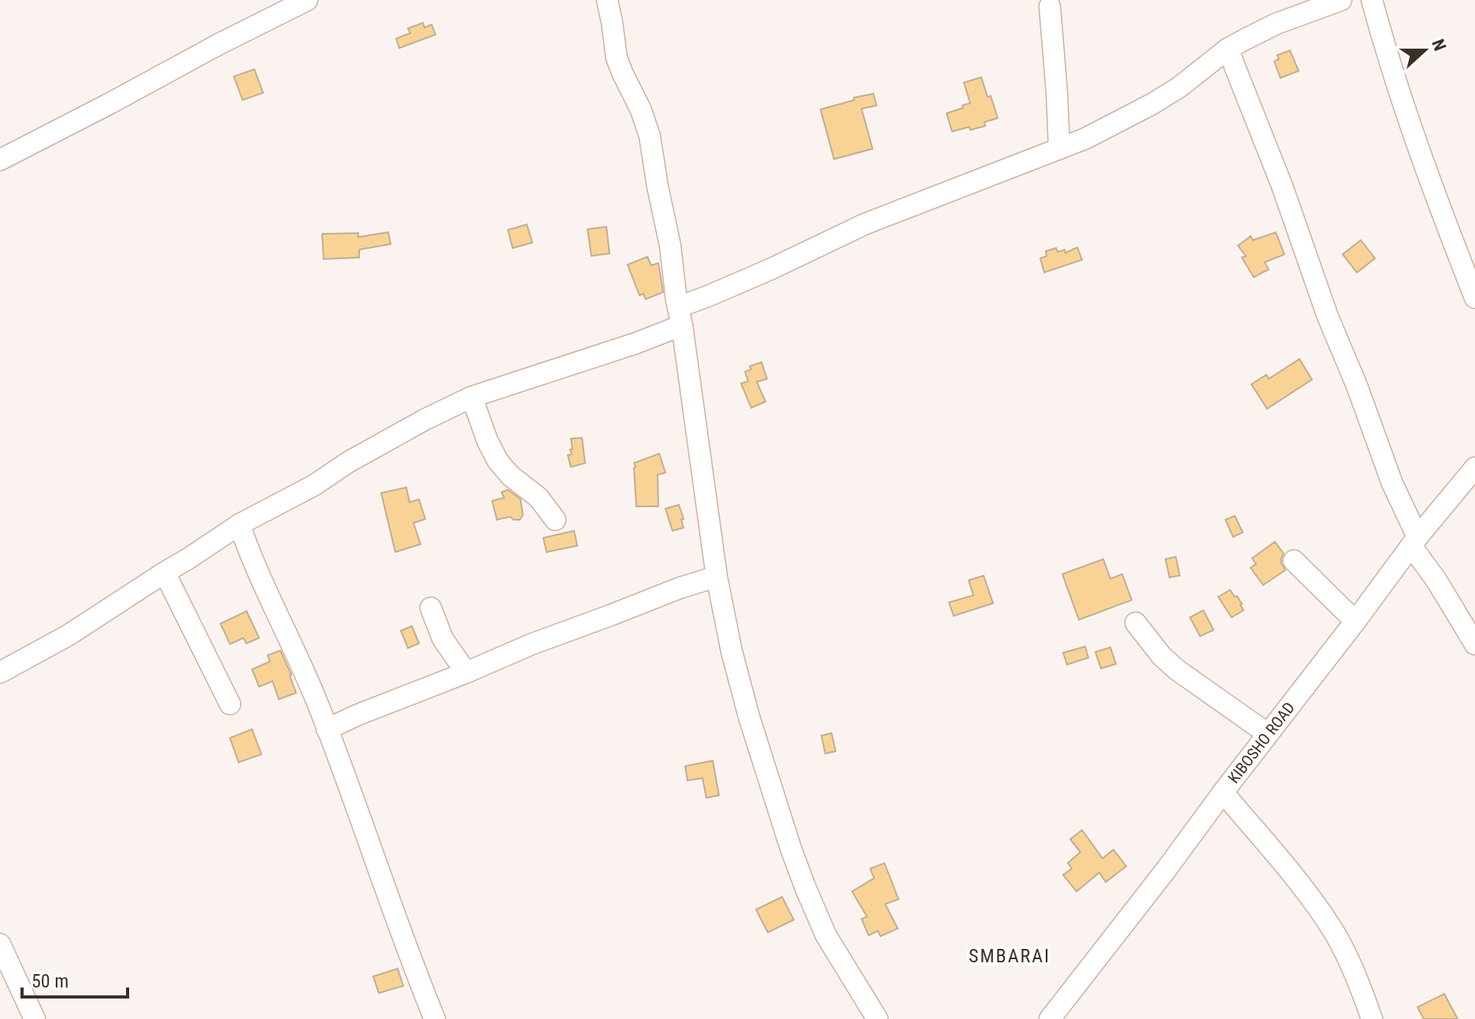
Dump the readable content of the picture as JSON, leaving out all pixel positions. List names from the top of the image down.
{
  "streets": {
    "street": ["KIBOSHO ROAD"]
  },
  "districts": ["SMBARAI"],
  "scale_bar": "50 m",
  "north": "right"
}
